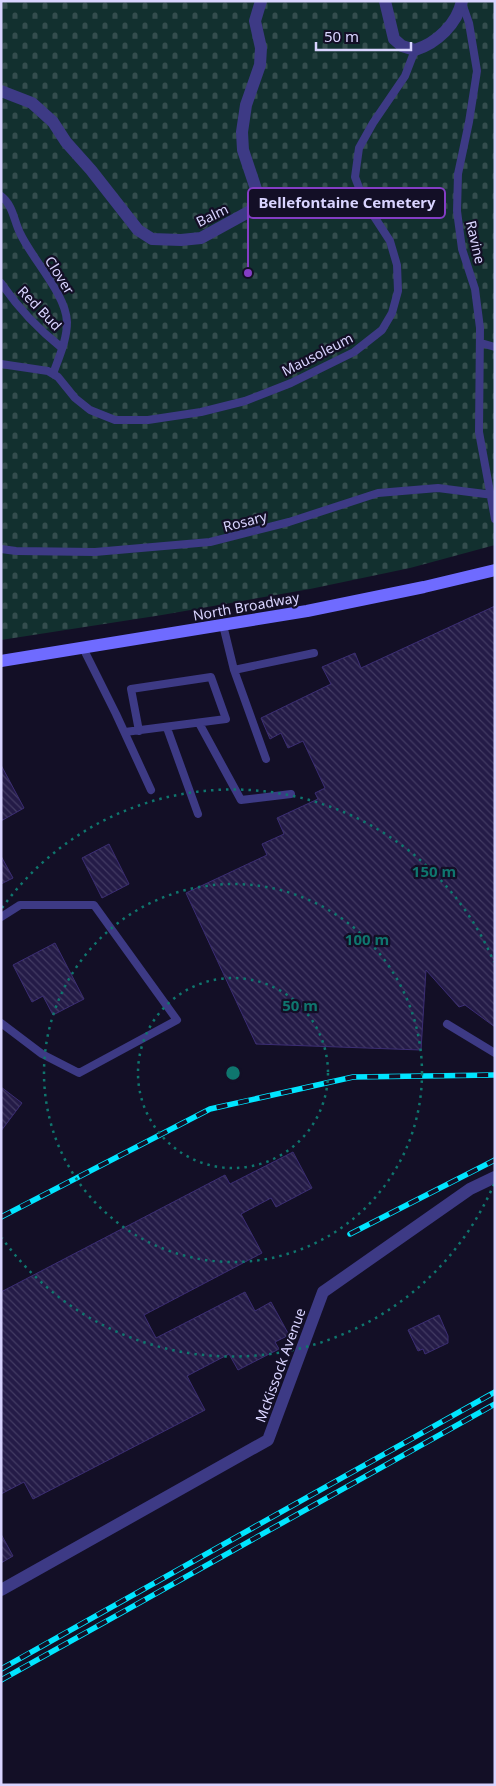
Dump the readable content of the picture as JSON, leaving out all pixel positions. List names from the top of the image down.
{
  "streets": {
    "main road": ["North Broadway"],
    "street": ["Balm", "McKissock Avenue"],
    "lane": [
      "Ravine",
      "Clover",
      "Red Bud",
      "Mausoleum",
      "Rosary"
    ]
  },
  "crossings": [
    ["Ravine", "Rosary"],
    ["Clover", "Red Bud"],
    ["Clover", "Mausoleum"]
  ],
  "places": ["Bellefontaine Cemetery"],
  "scale_bar": "50 m",
  "rings": ["150 m", "100 m", "50 m"]
}
